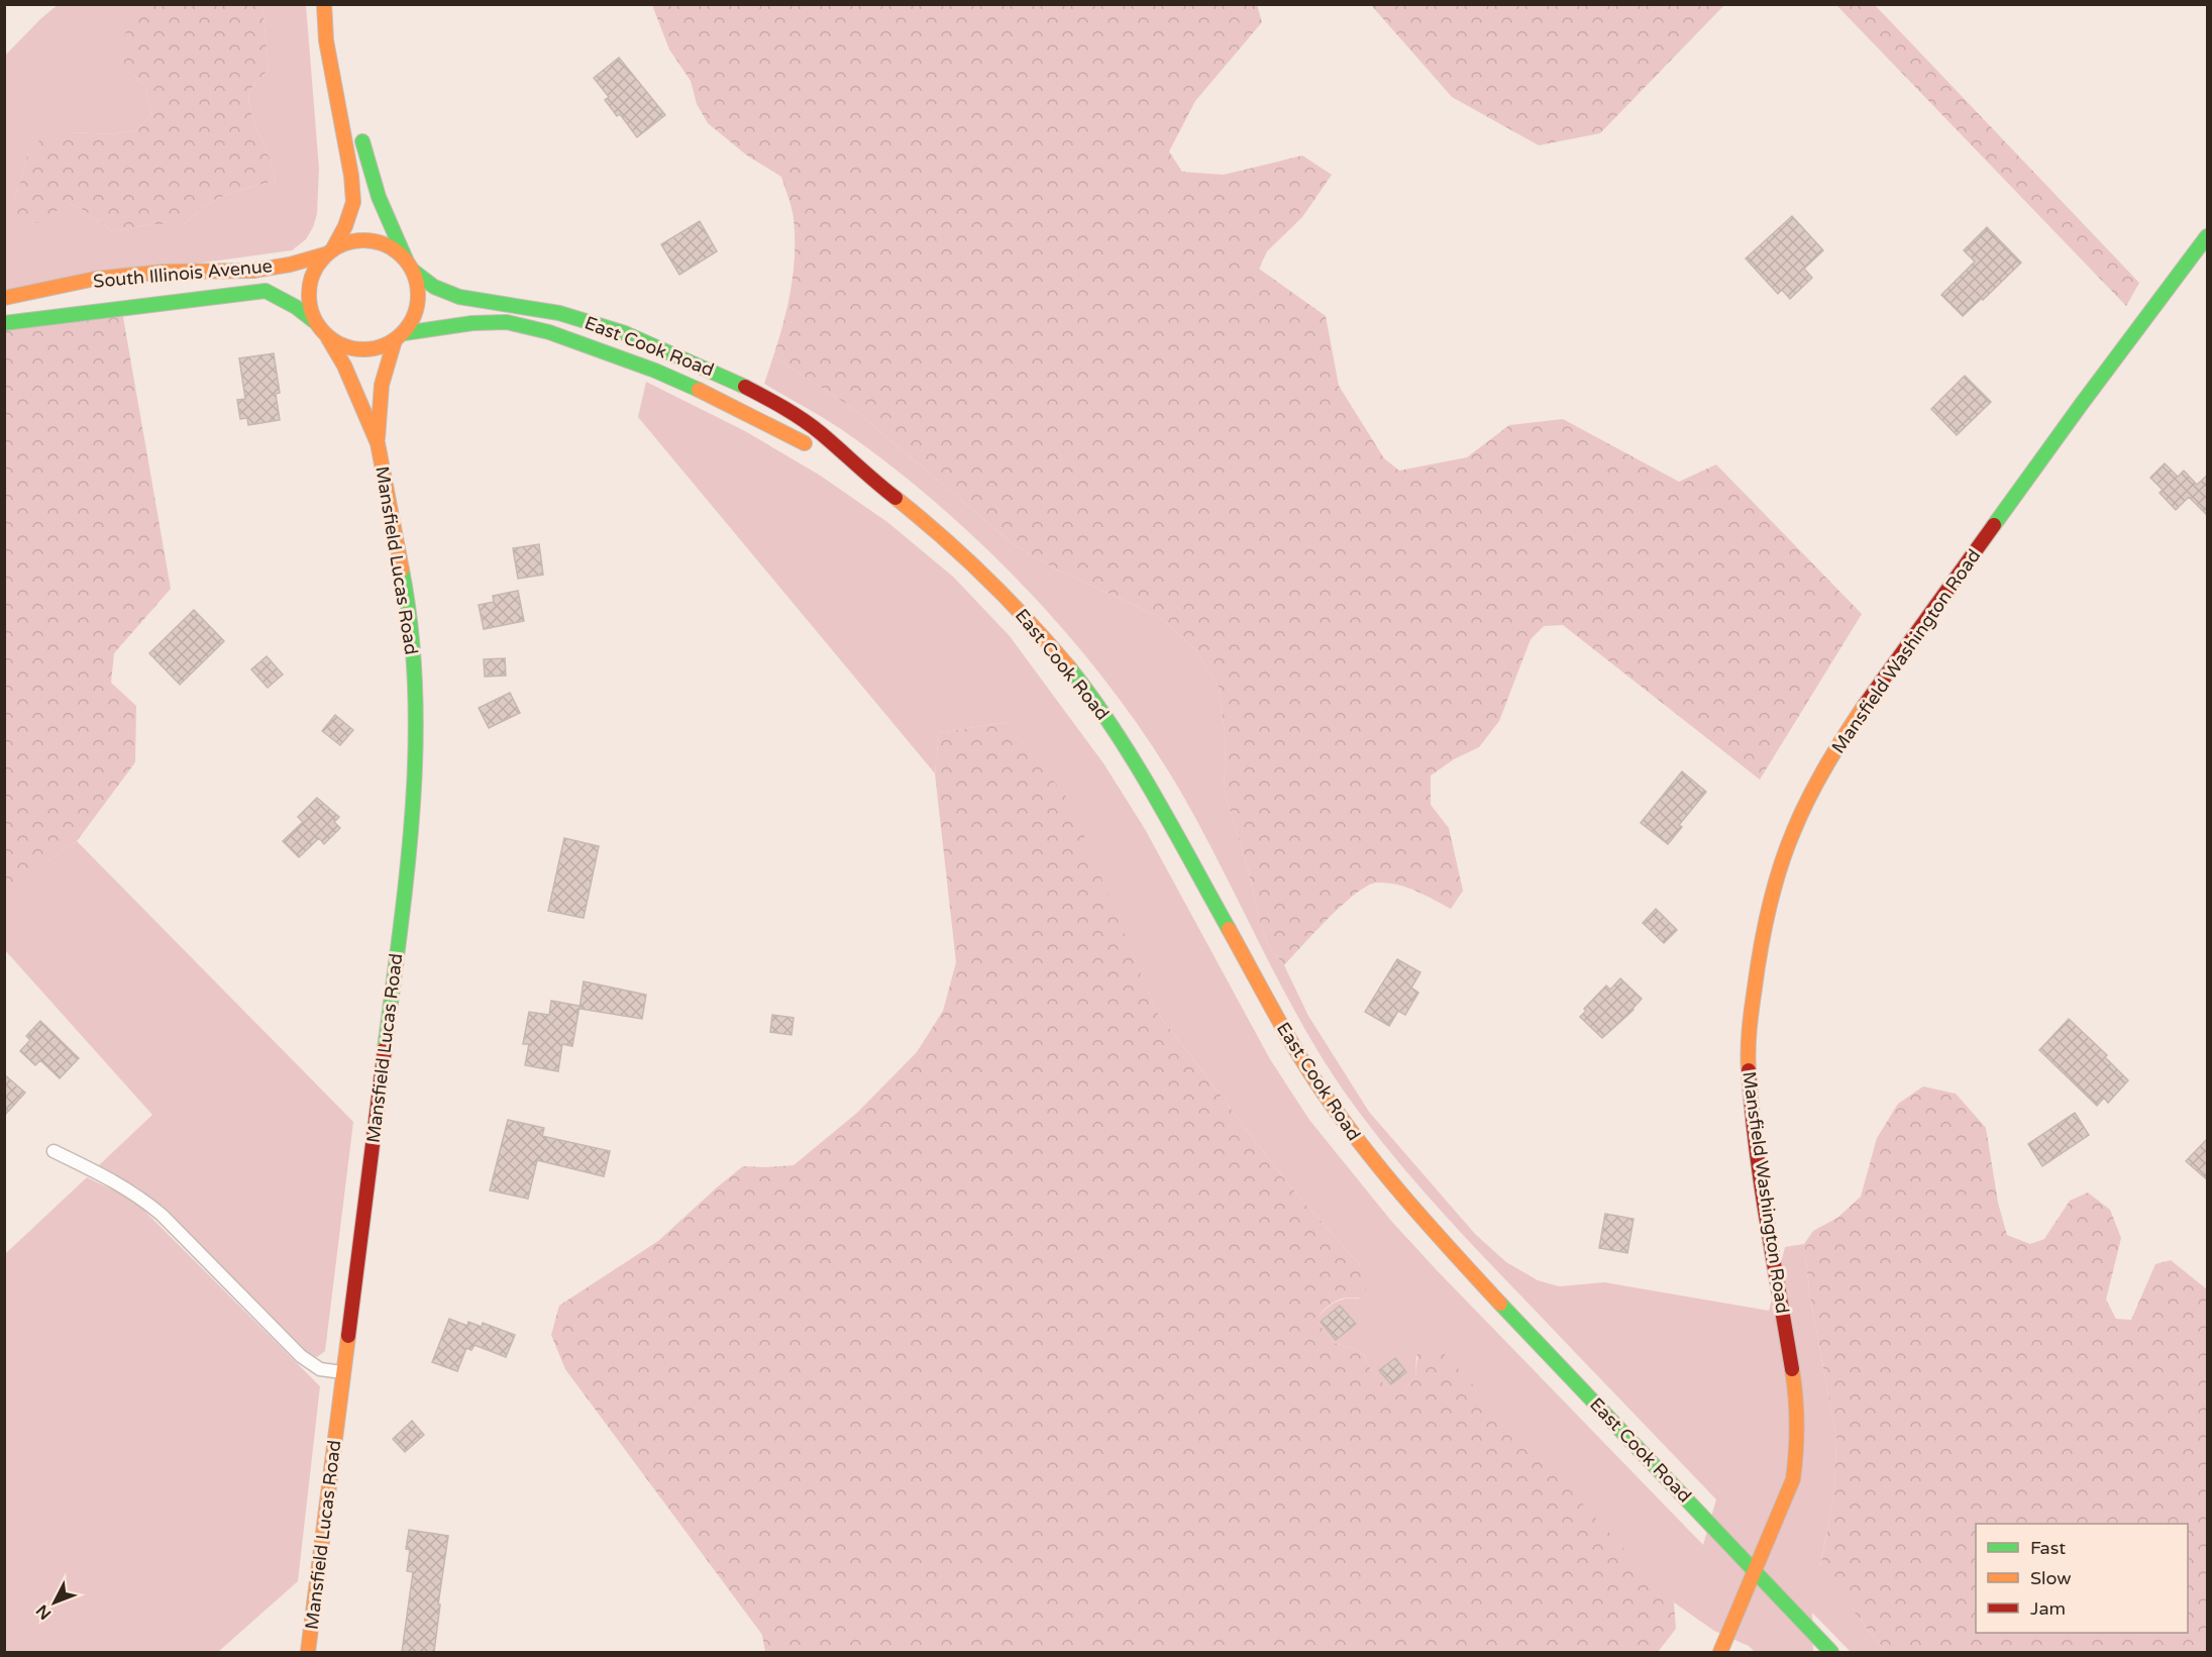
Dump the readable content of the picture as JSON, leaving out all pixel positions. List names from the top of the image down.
{
  "streets": {
    "main road": [
      "South Illinois Avenue",
      "East Cook Road",
      "Mansfield Lucas Road",
      "Mansfield Washington Road"
    ]
  },
  "crossings": [
    ["South Illinois Avenue", "East Cook Road"],
    ["South Illinois Avenue", "Mansfield Lucas Road"],
    ["East Cook Road", "Mansfield Lucas Road"],
    ["East Cook Road", "Mansfield Washington Road"]
  ],
  "legend": ["Fast", "Slow", "Jam"],
  "north": "bottom left"
}
